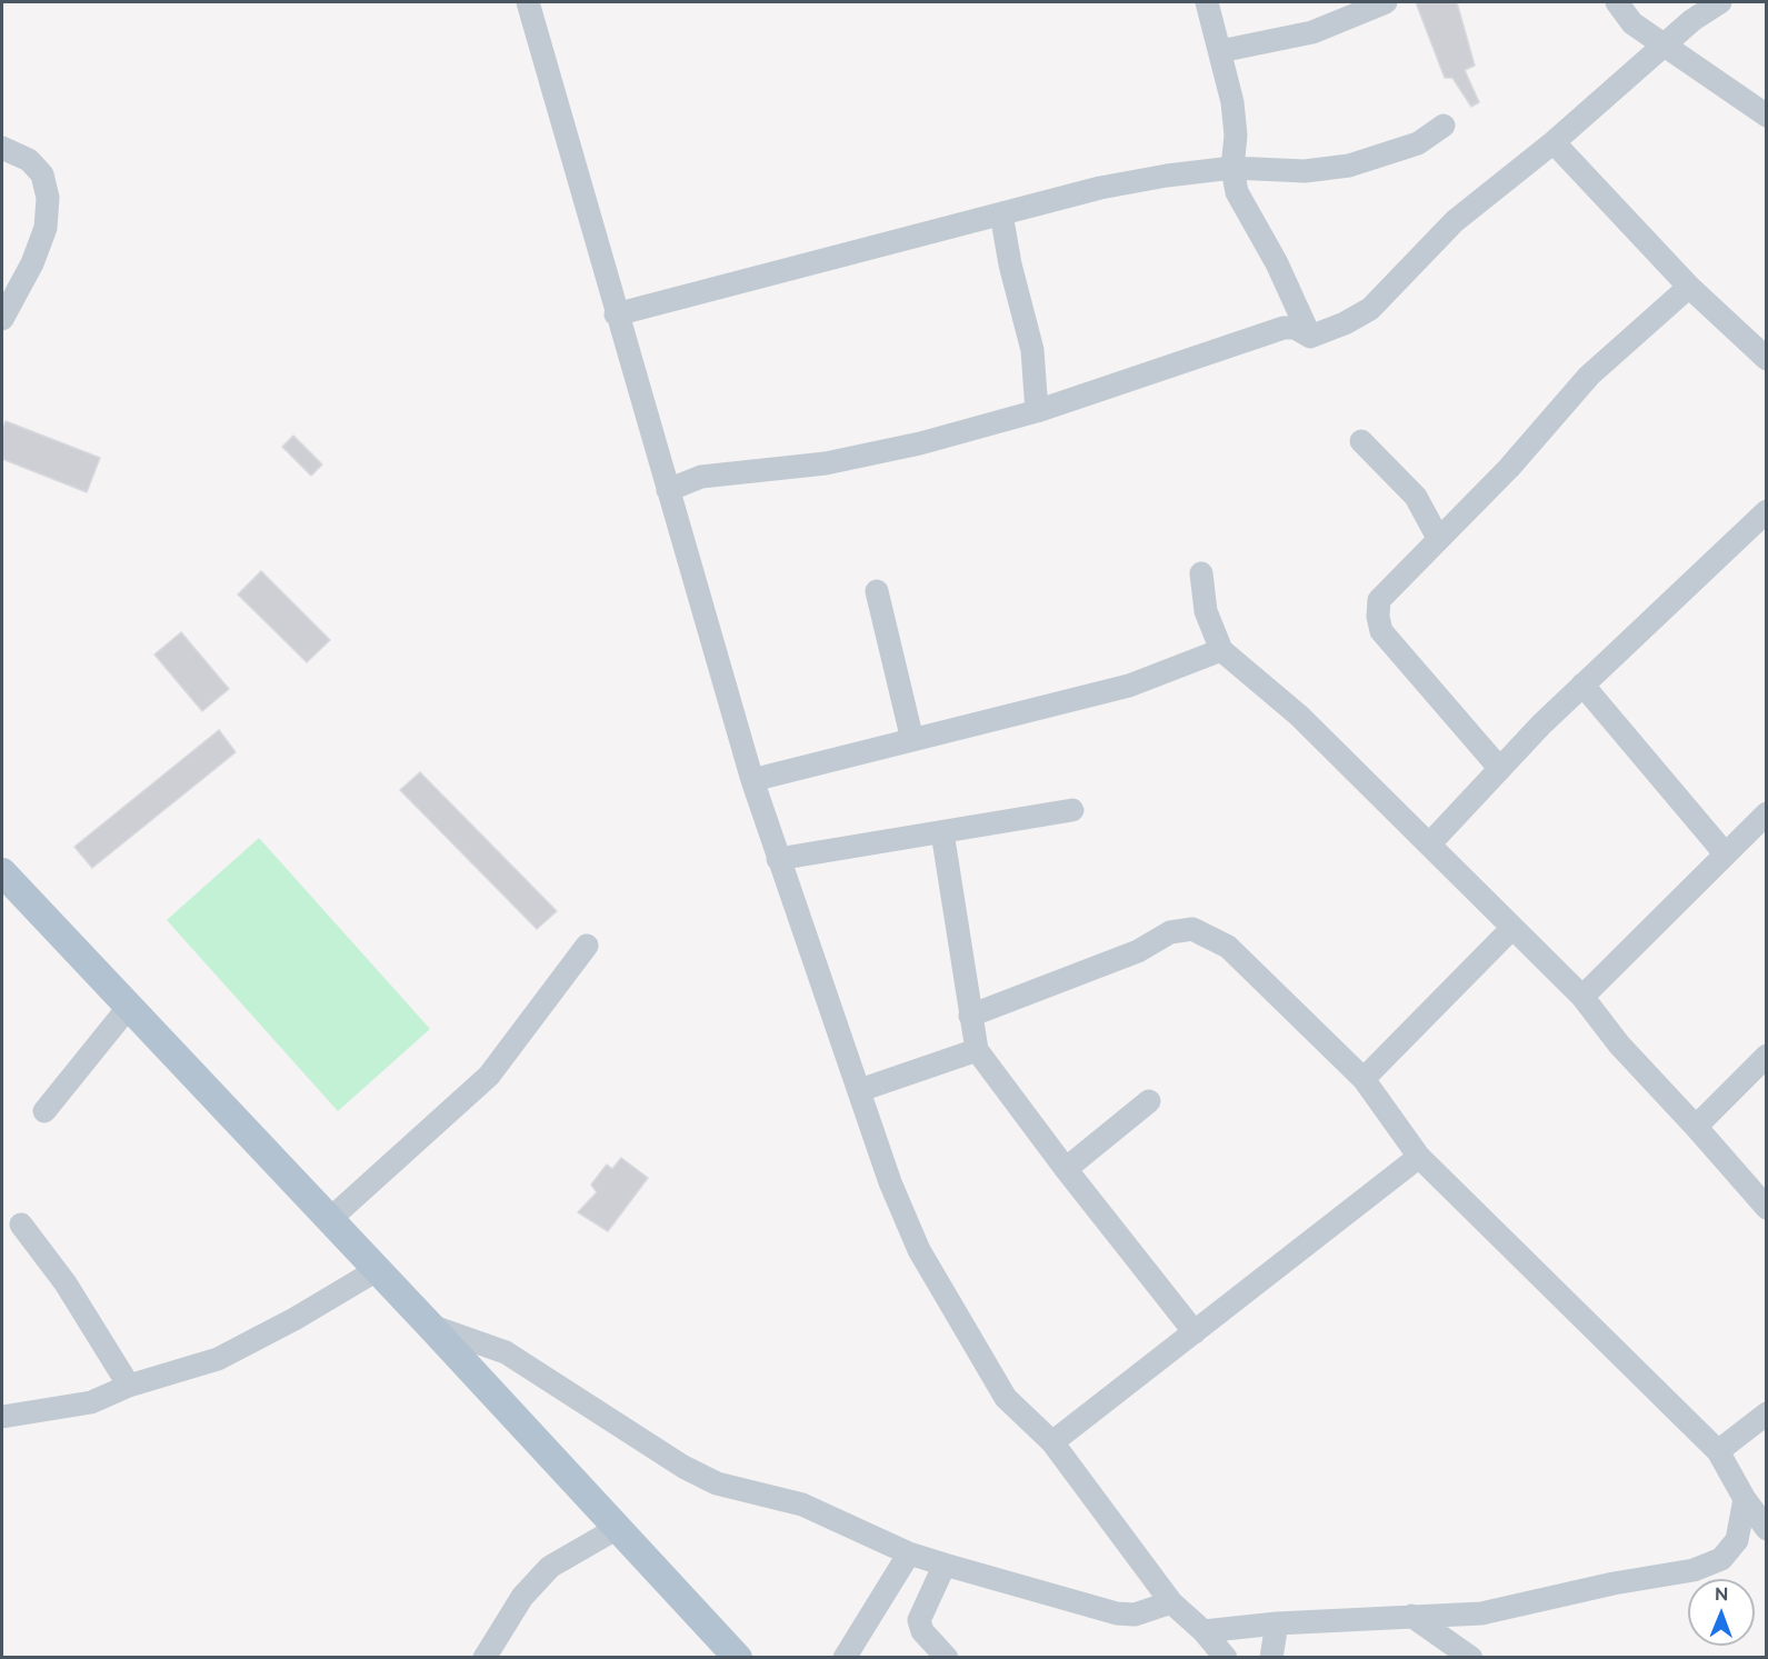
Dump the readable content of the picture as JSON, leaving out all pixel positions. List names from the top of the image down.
{
  "north": "top"
}
